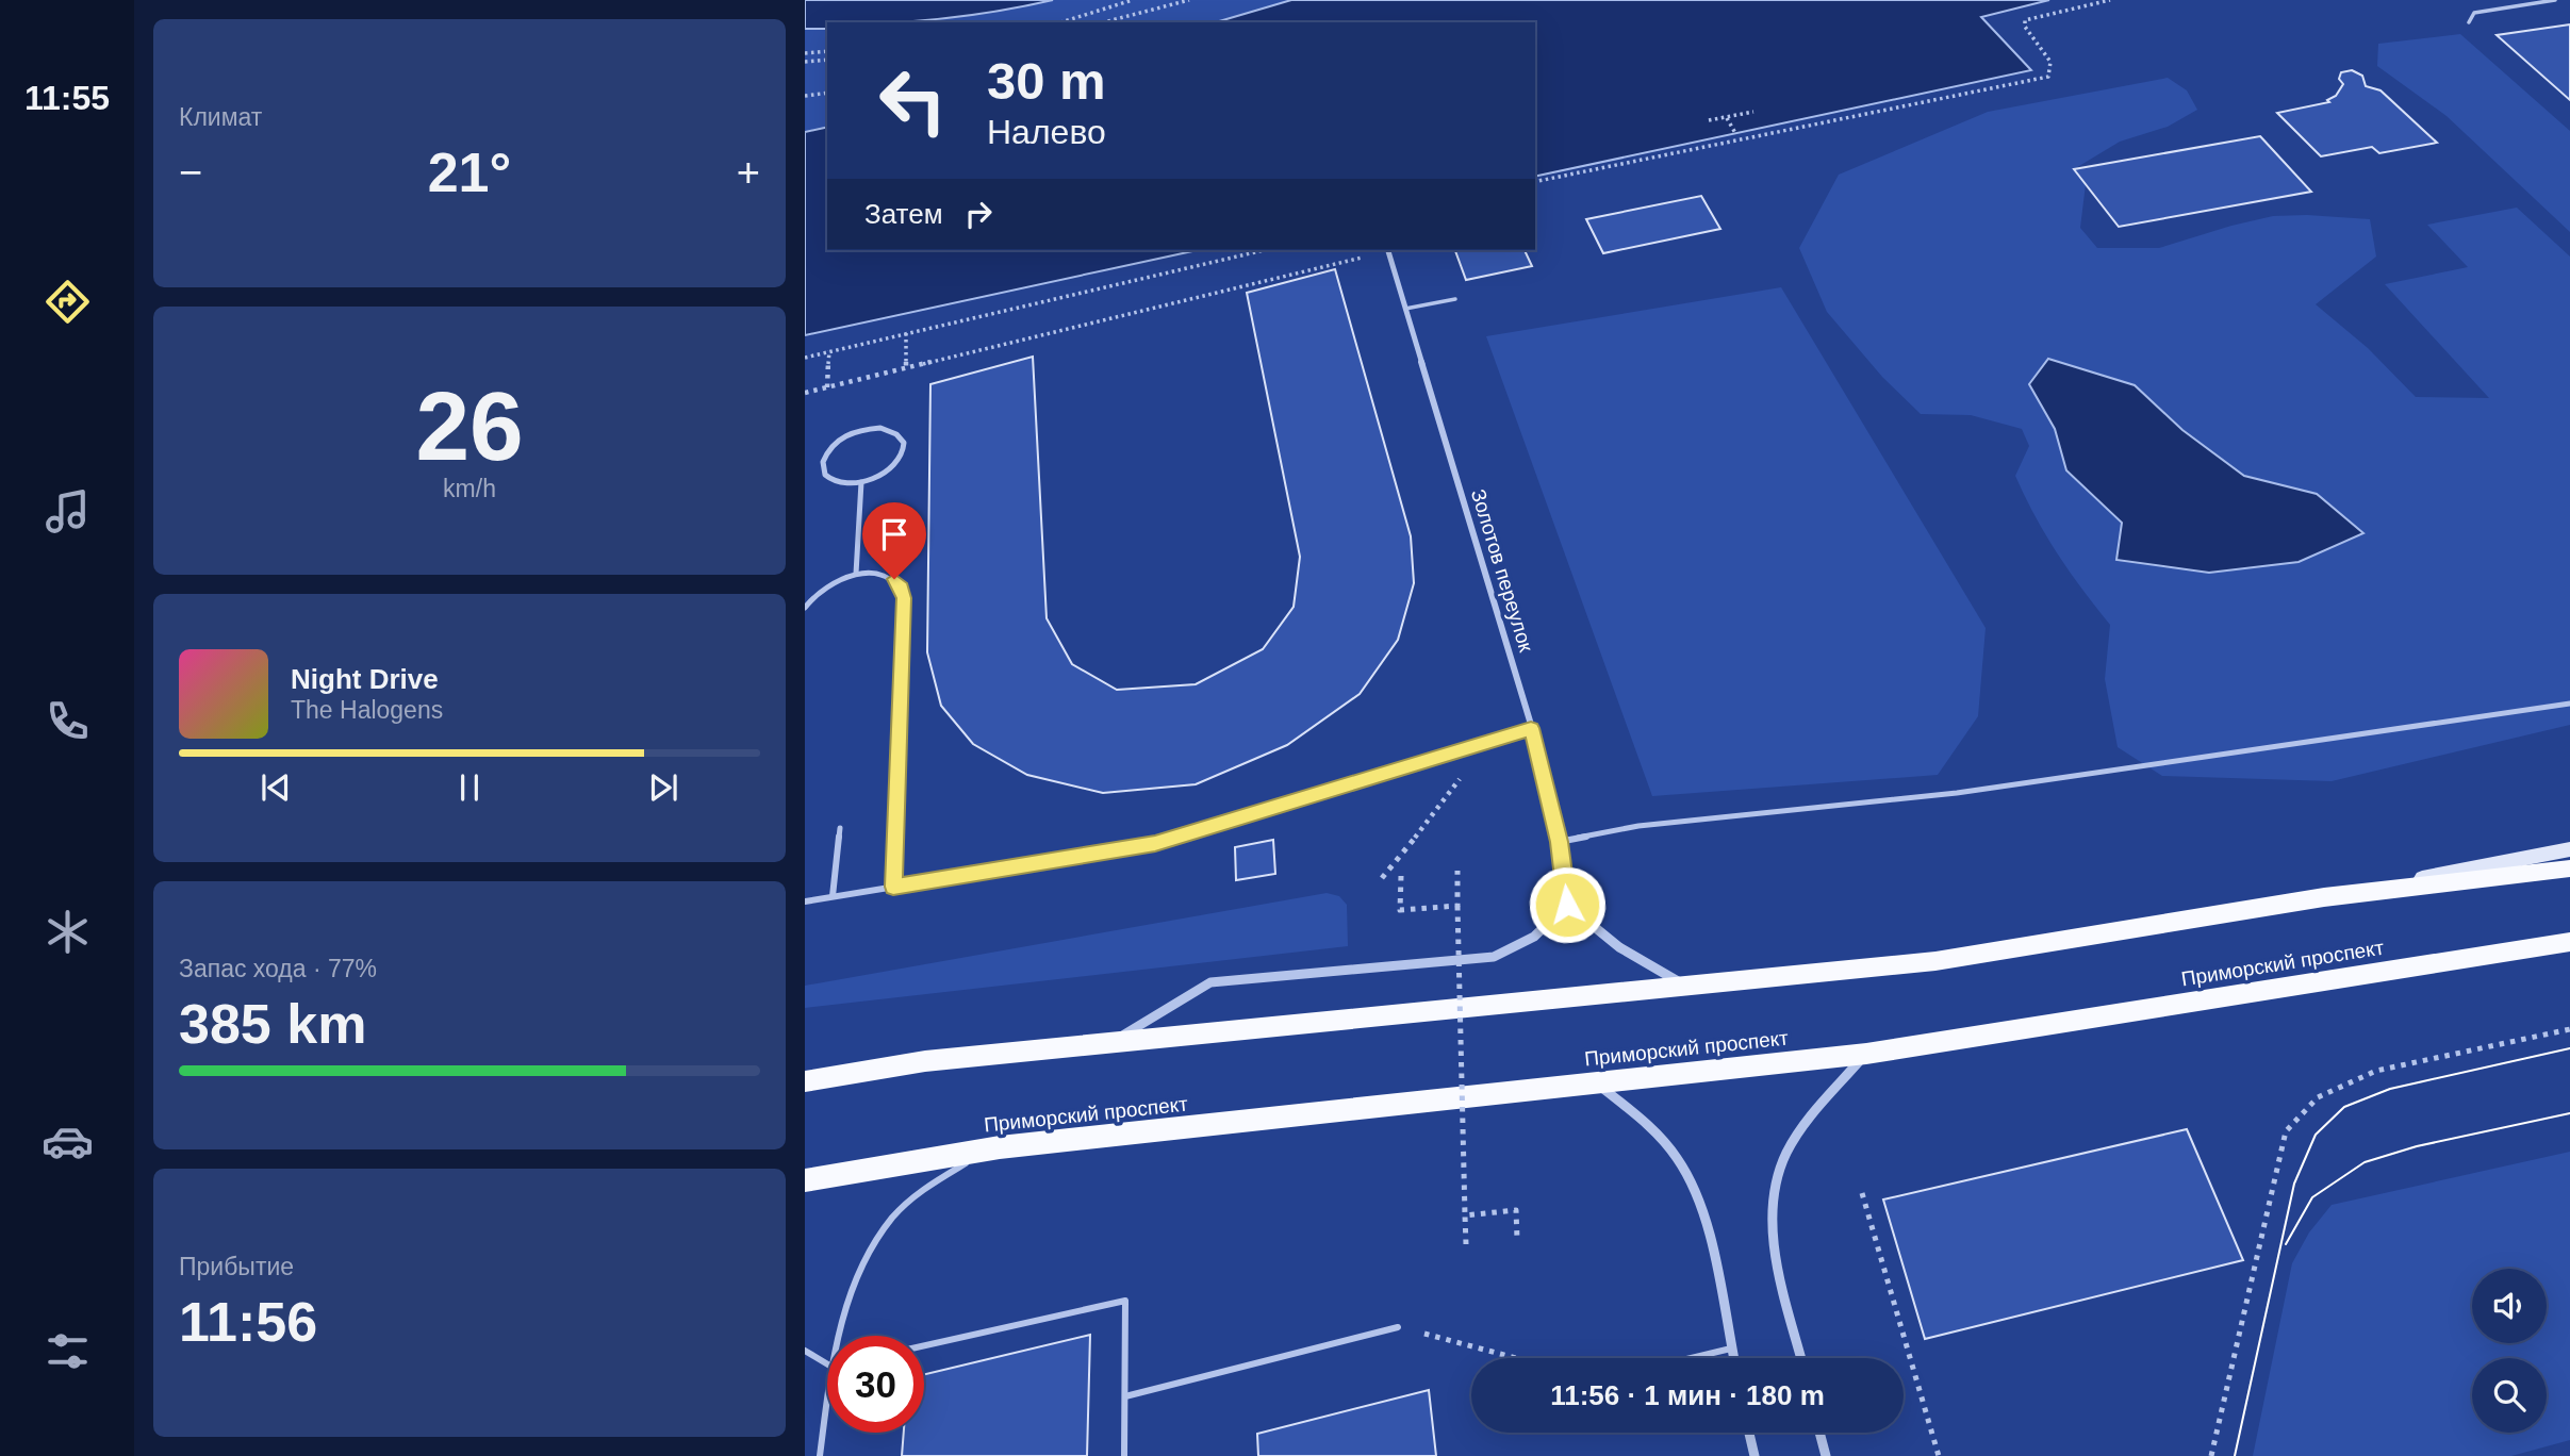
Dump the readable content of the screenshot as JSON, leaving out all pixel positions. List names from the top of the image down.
{
  "streets": {
    "main road": ["Приморский проспект"],
    "street": ["Золотов переулок"]
  },
  "page": {
    "tabs": "11:55",
    "tile": [
      "Климат",
      ["26", "km/h"],
      ["Запас хода · 77%", "385 km"],
      ["Прибытие", "11:56"]
    ],
    "turn": ["30 m", "Налево"],
    "heat": ["−", "21°", "+"],
    "then": "Затем",
    "song": ["Night Drive", "The Halogens"],
    "limit": "30",
    "trip": "11:56 · 1 мин · 180 m"
  }
}
